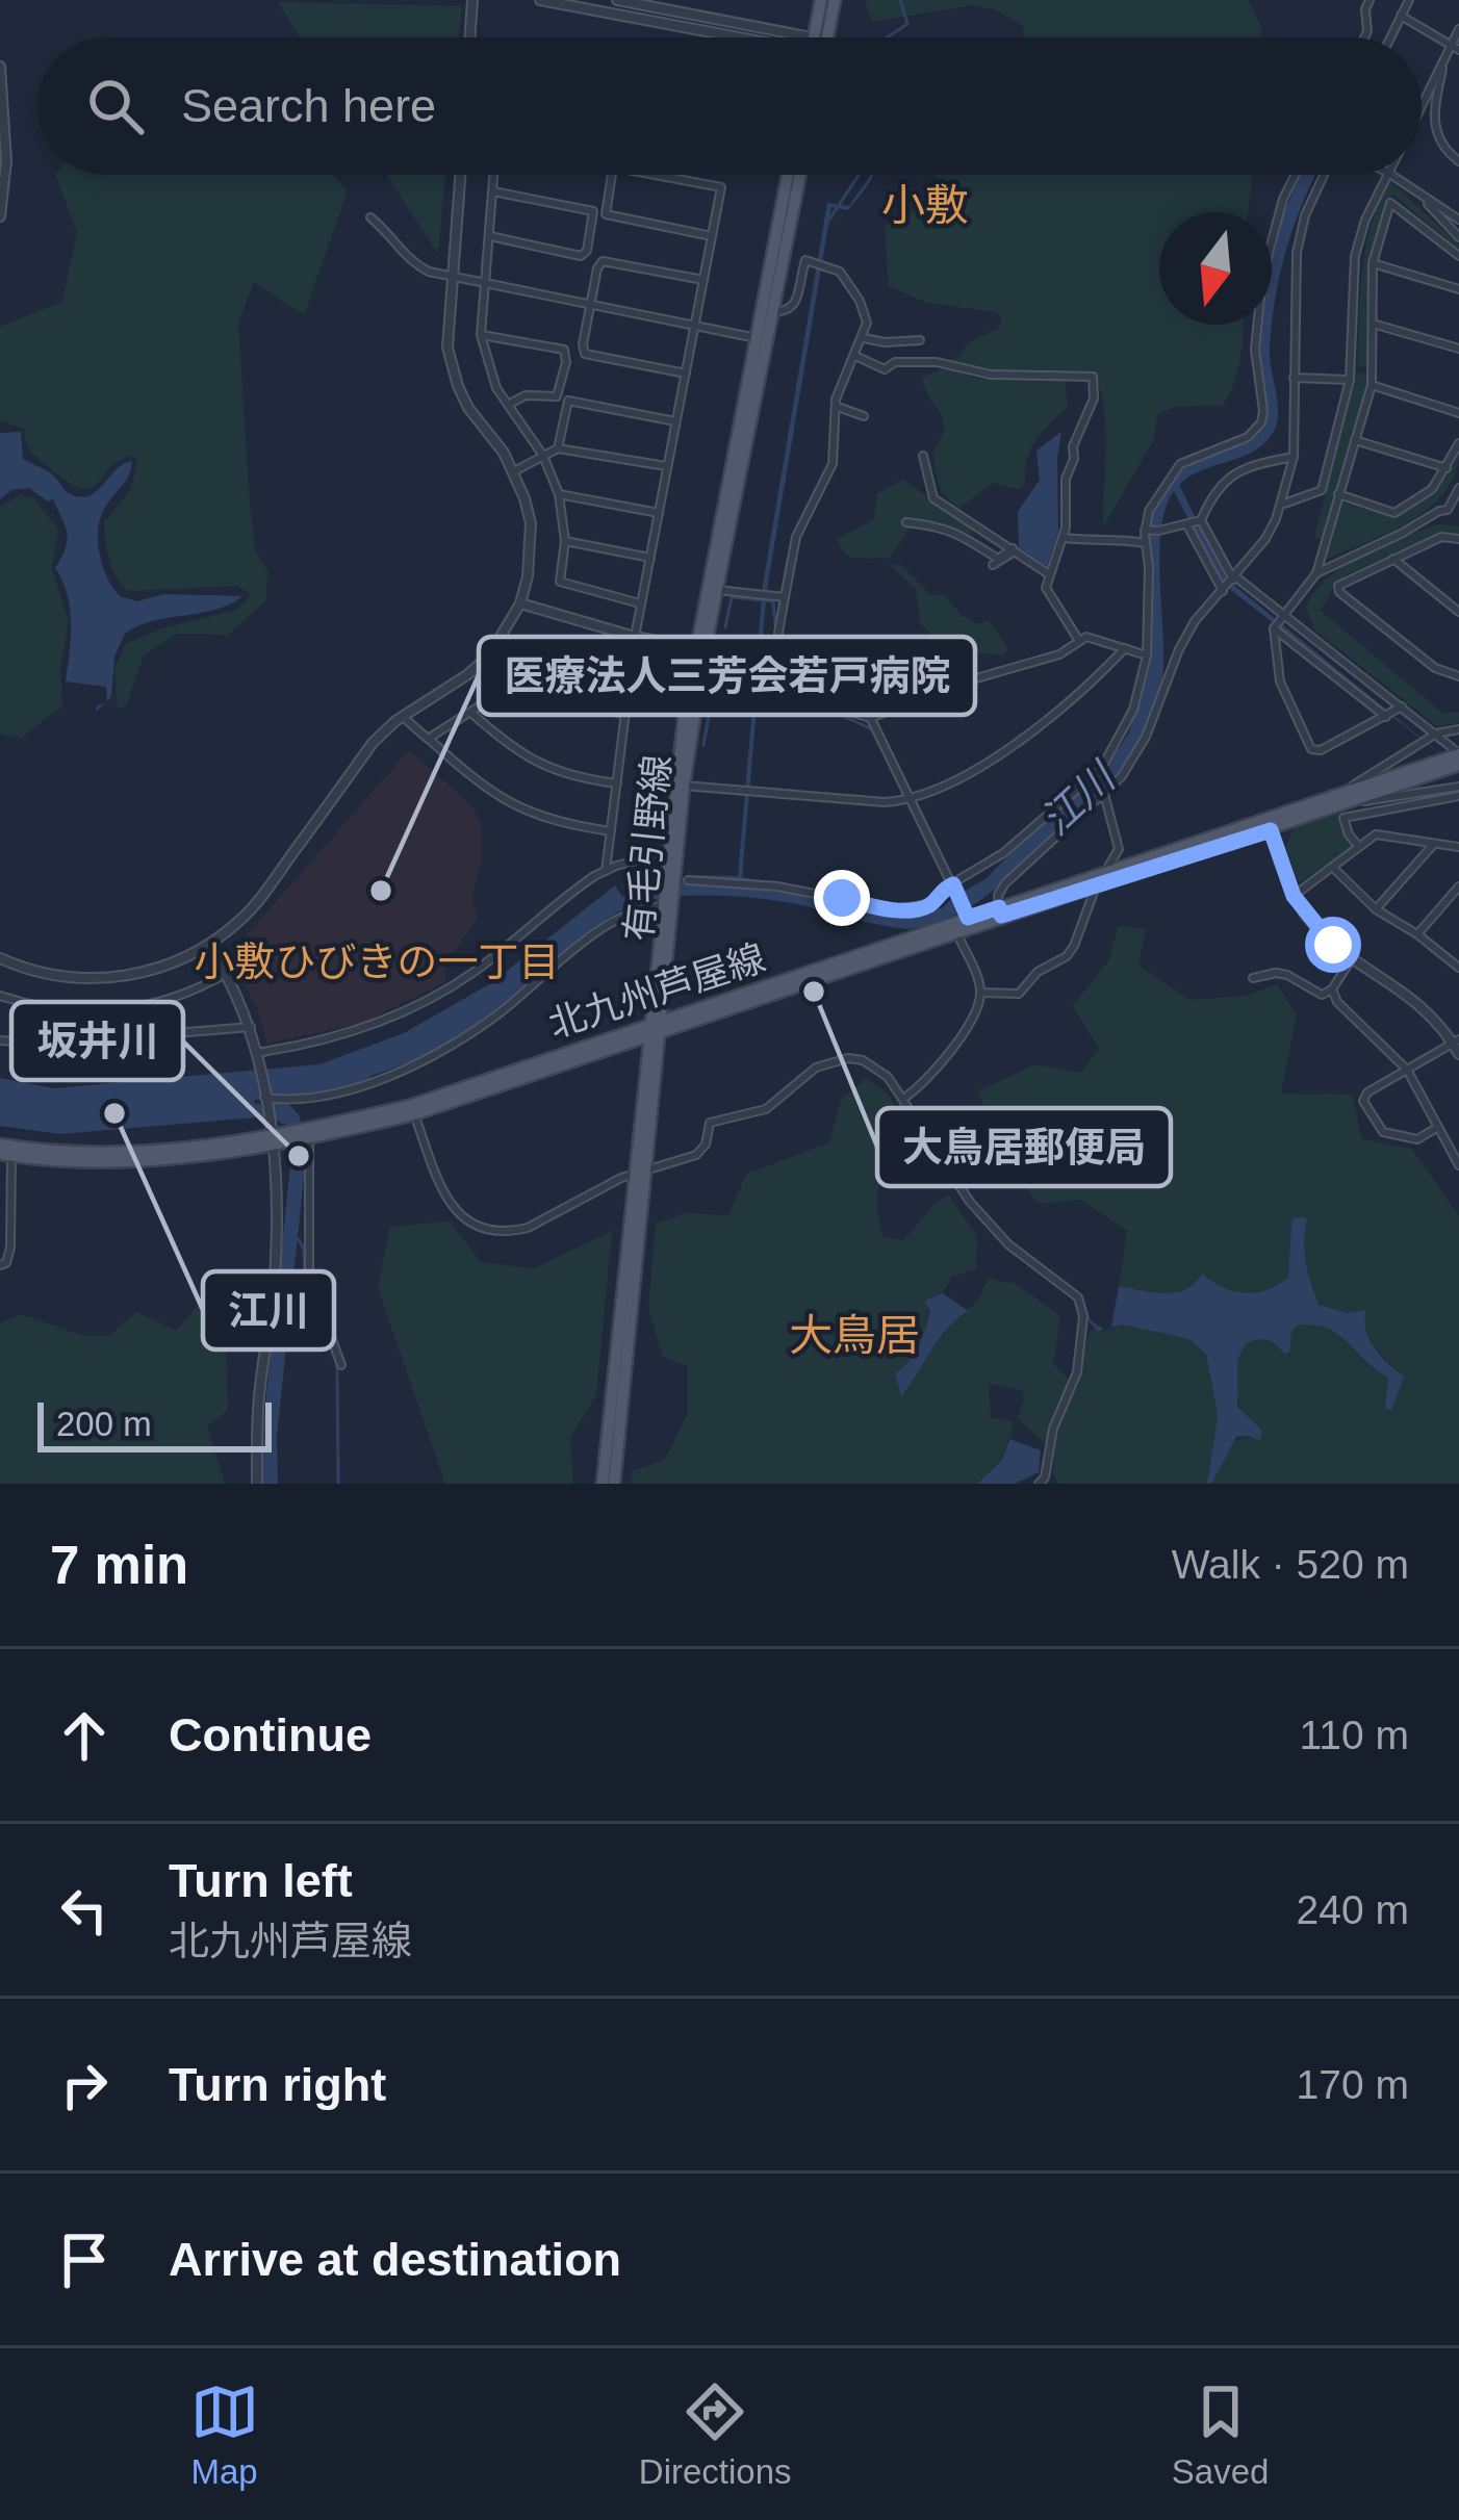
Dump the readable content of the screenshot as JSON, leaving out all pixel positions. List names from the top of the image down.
{
  "streets": {
    "main road": ["有毛引野線", "北九州芦屋線"]
  },
  "crossings": [
    ["有毛引野線", "北九州芦屋線"]
  ],
  "districts": ["小敷", "小敷ひびきの一丁目", "大鳥居"],
  "water": ["江川"],
  "places": [
    "医療法人三芳会若戸病院",
    "大鳥居郵便局",
    "江川",
    "坂井川"
  ],
  "scale_bar": "200 m",
  "north": "bottom",
  "page": {
    "search": "Search here",
    "scale": "200 m",
    "heading": ["7 min", "Walk · 520 m"],
    "list": [
      ["Continue", "110 m"],
      ["Turn left", "北九州芦屋線", "240 m"],
      ["Turn right", "170 m"],
      "Arrive at destination"
    ],
    "nav": ["Map", "Directions", "Saved"]
  }
}
